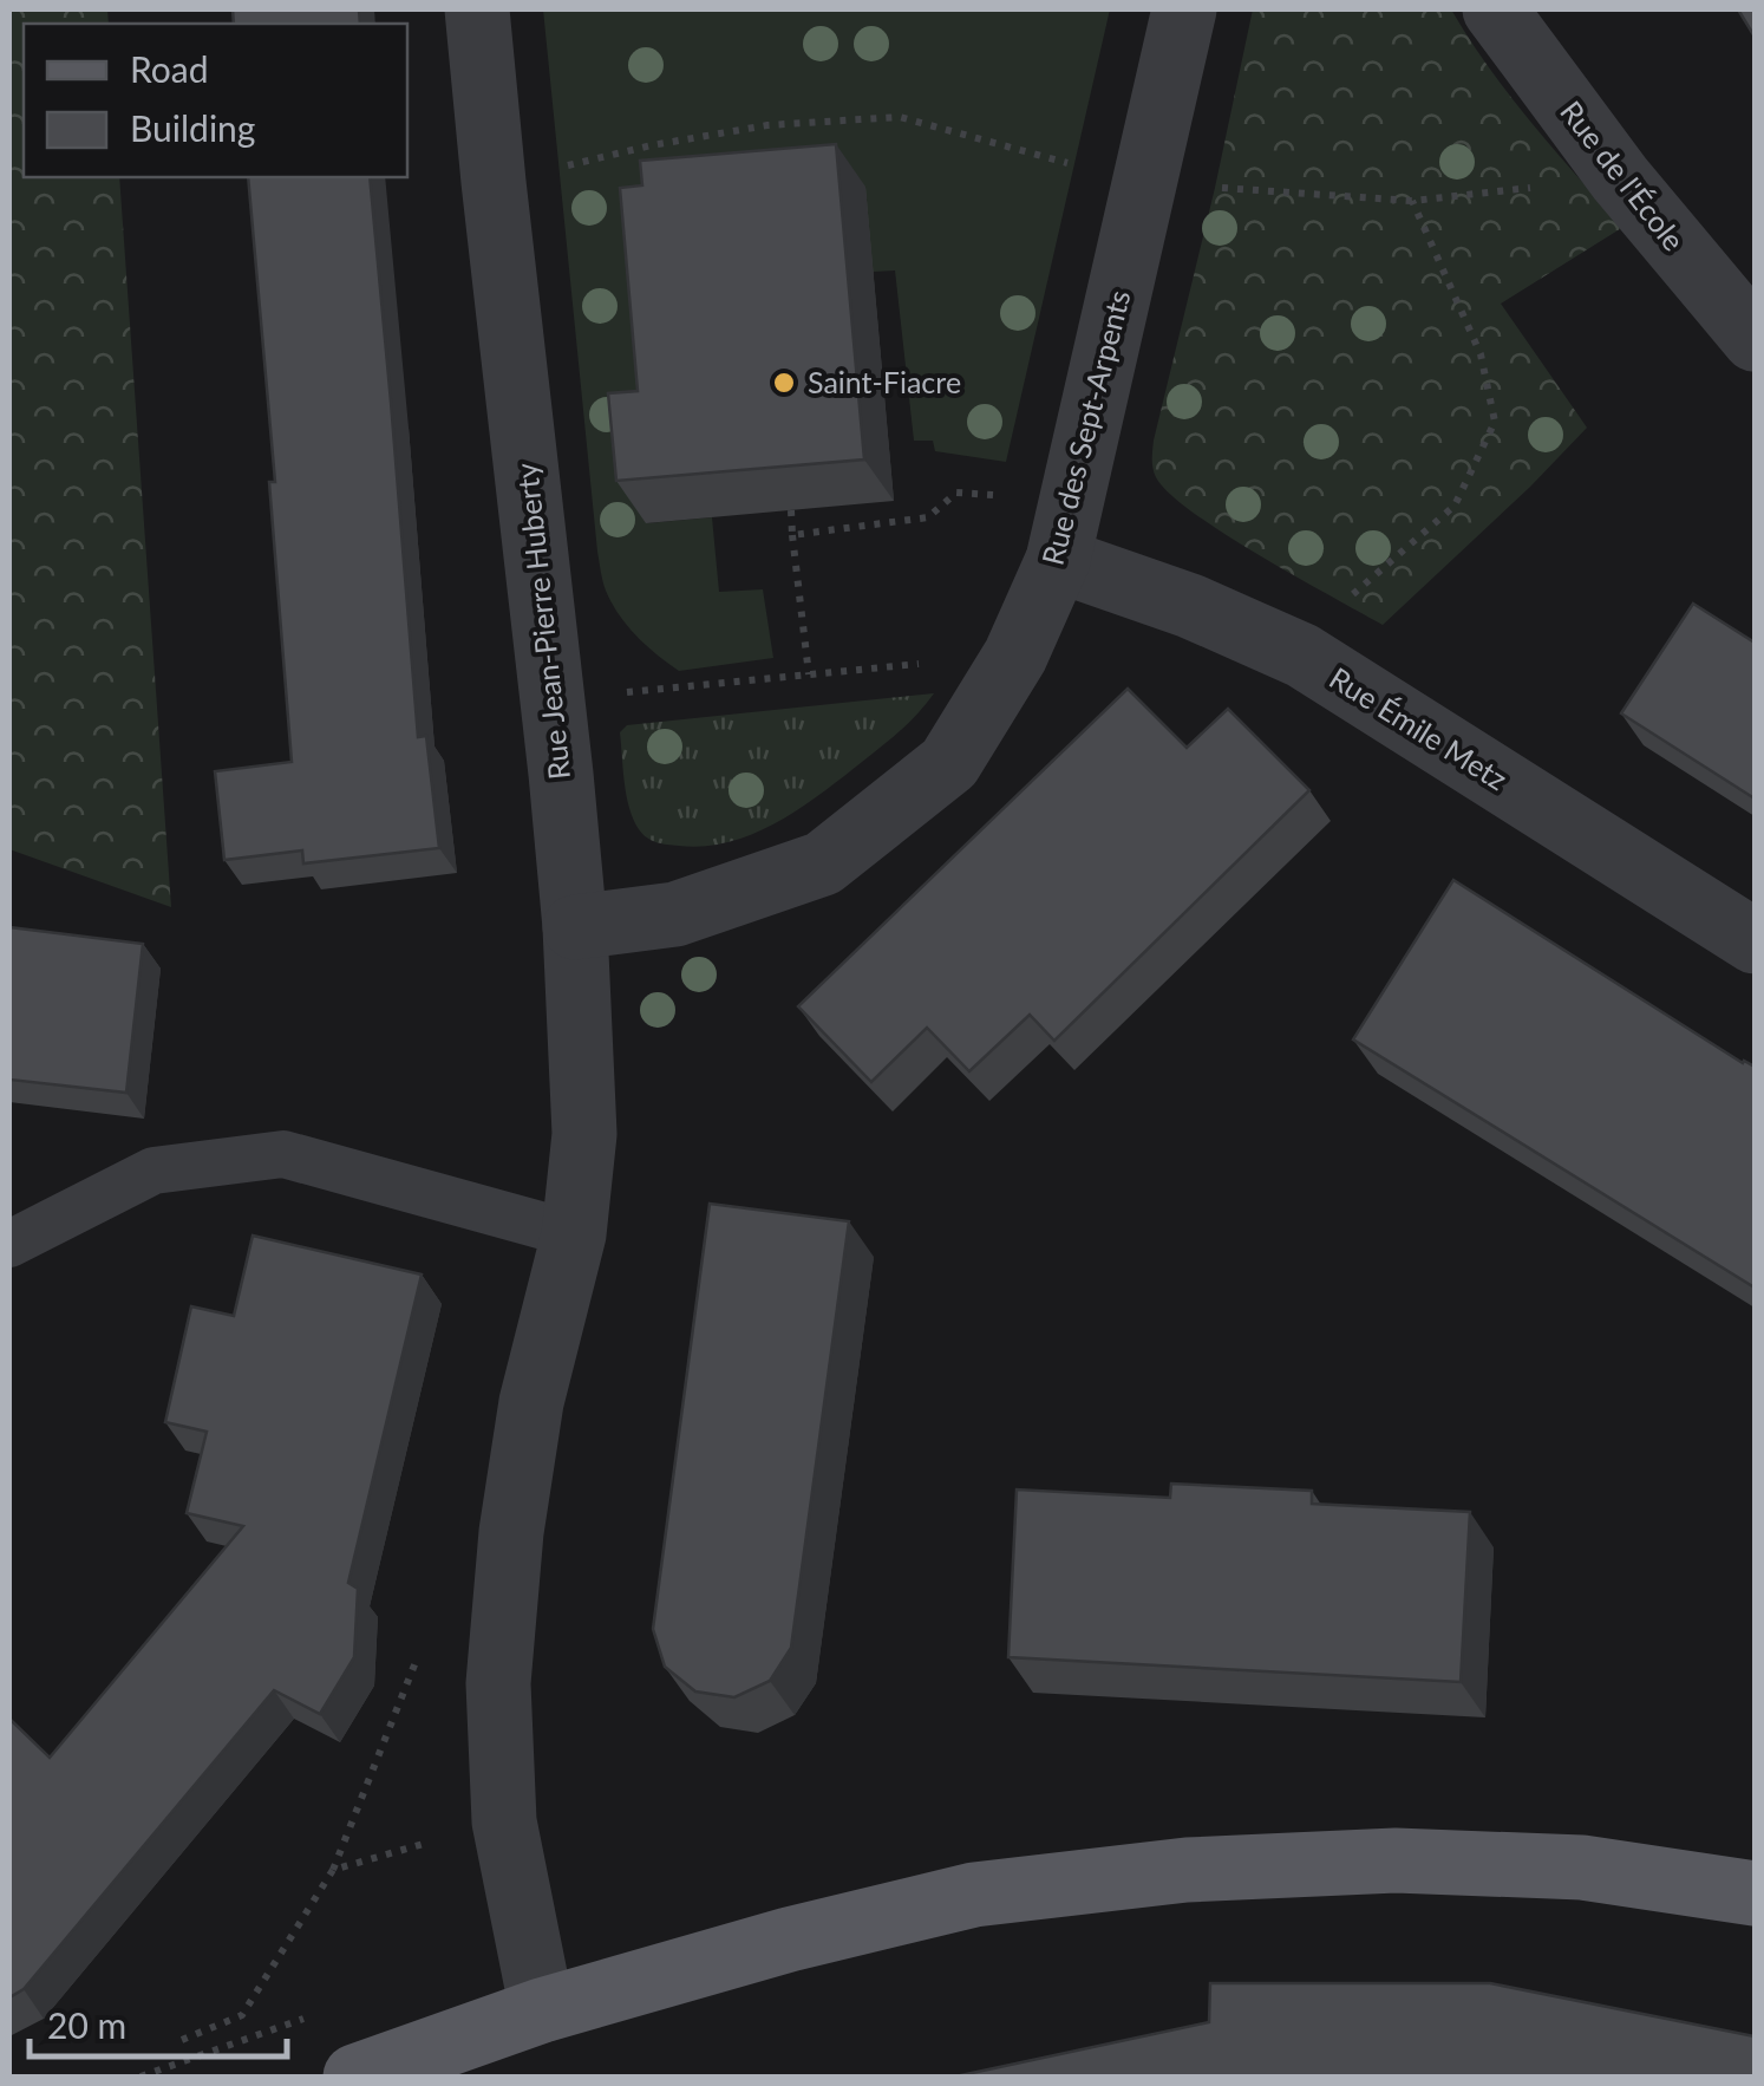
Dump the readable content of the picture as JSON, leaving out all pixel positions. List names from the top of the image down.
{
  "streets": {
    "street": [
      "Rue de l'École",
      "Rue des Sept-Arpents",
      "Rue Jean-Pierre Huberty",
      "Rue Émile Metz"
    ]
  },
  "crossings": [
    ["Rue des Sept-Arpents", "Rue Jean-Pierre Huberty"],
    ["Rue des Sept-Arpents", "Rue Émile Metz"]
  ],
  "places": ["Saint-Fiacre"],
  "legend": ["Road", "Building"],
  "scale_bar": "20 m"
}
